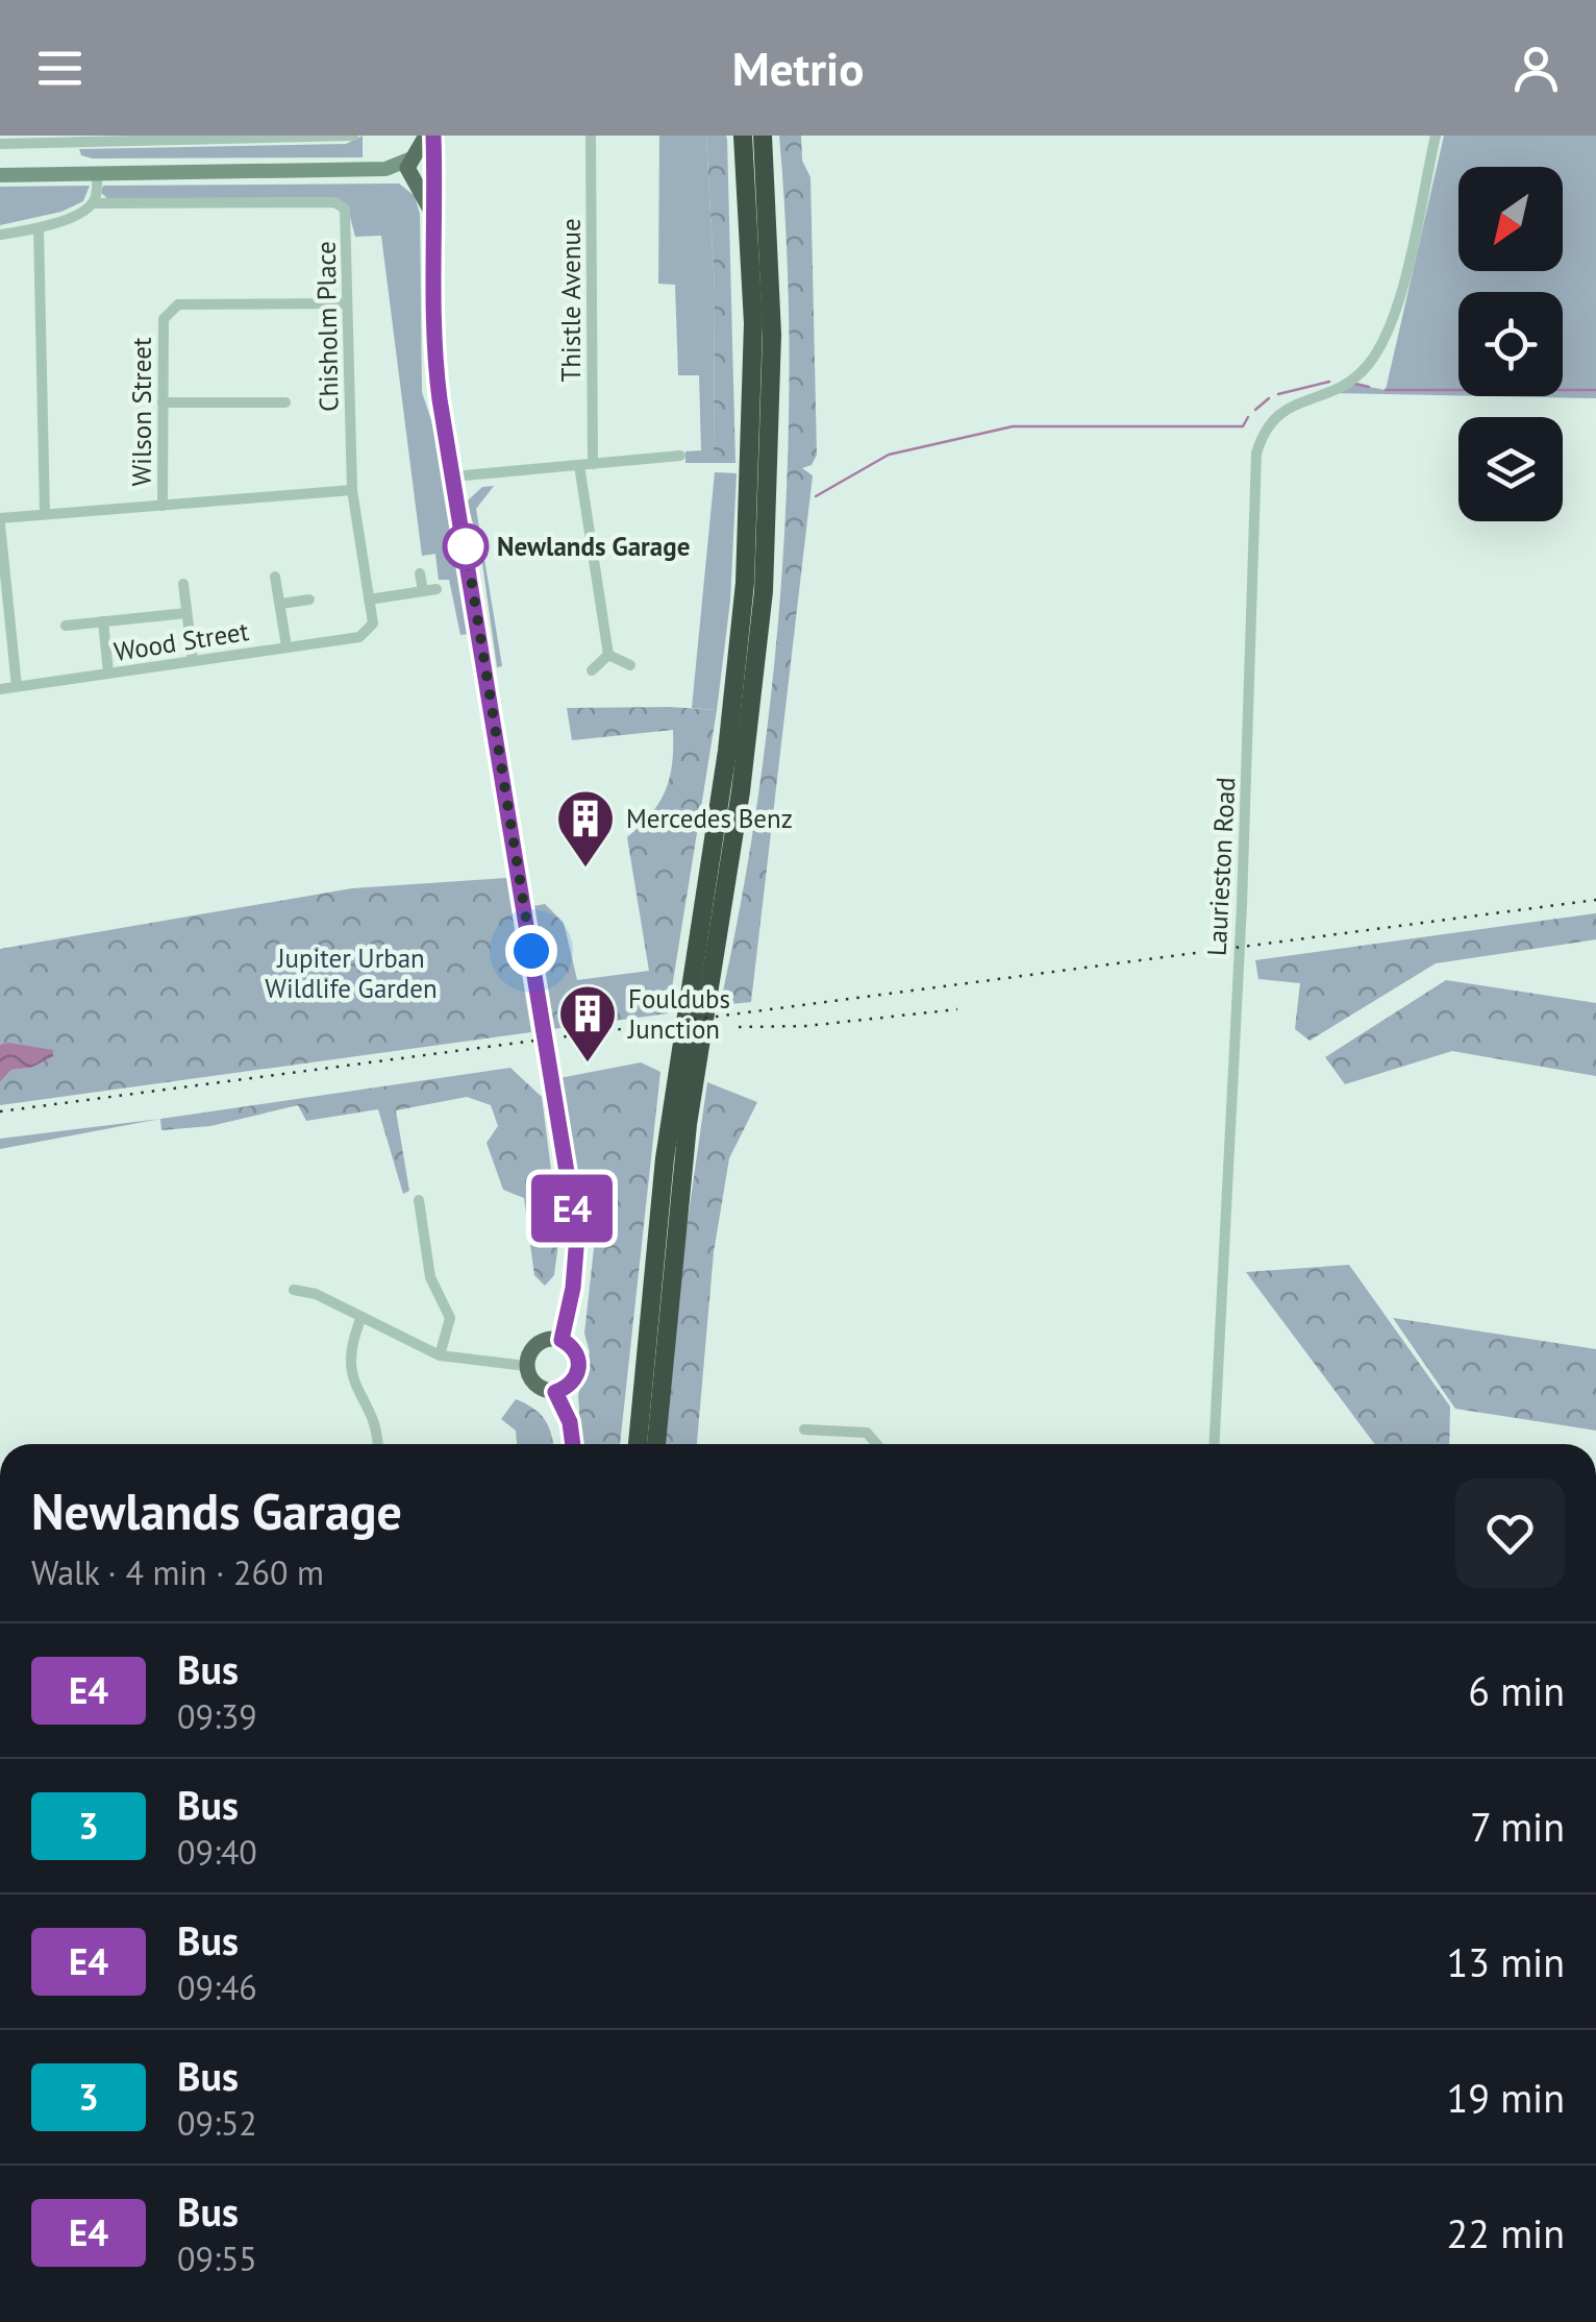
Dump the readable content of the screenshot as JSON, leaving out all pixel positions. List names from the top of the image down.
{
  "streets": {
    "street": [
      "Thistle Avenue",
      "Chisholm Place",
      "Wilson Street",
      "Wood Street",
      "Laurieston Road"
    ]
  },
  "crossings": [
    ["Chisholm Place", "Wilson Street"],
    ["Chisholm Place", "Wood Street"]
  ],
  "parks": ["Jupiter Urban Wildlife Garden"],
  "places": {
    "other": ["Newlands Garage"],
    "building": ["Mercedes Benz", "Fouldubs Junction"]
  },
  "lines": ["bus line E4"],
  "north": "bottom left",
  "page": {
    "header": "Metrio",
    "on_map": "E4",
    "heading": ["Newlands Garage", "Walk · 4 min · 260 m"],
    "list": [
      {
        "mark": "E4",
        "name": "Bus",
        "note": "09:39",
        "value": "6 min"
      },
      {
        "mark": "3",
        "name": "Bus",
        "note": "09:40",
        "value": "7 min"
      },
      {
        "mark": "E4",
        "name": "Bus",
        "note": "09:46",
        "value": "13 min"
      },
      {
        "mark": "3",
        "name": "Bus",
        "note": "09:52",
        "value": "19 min"
      },
      {
        "mark": "E4",
        "name": "Bus",
        "note": "09:55",
        "value": "22 min"
      }
    ]
  }
}
